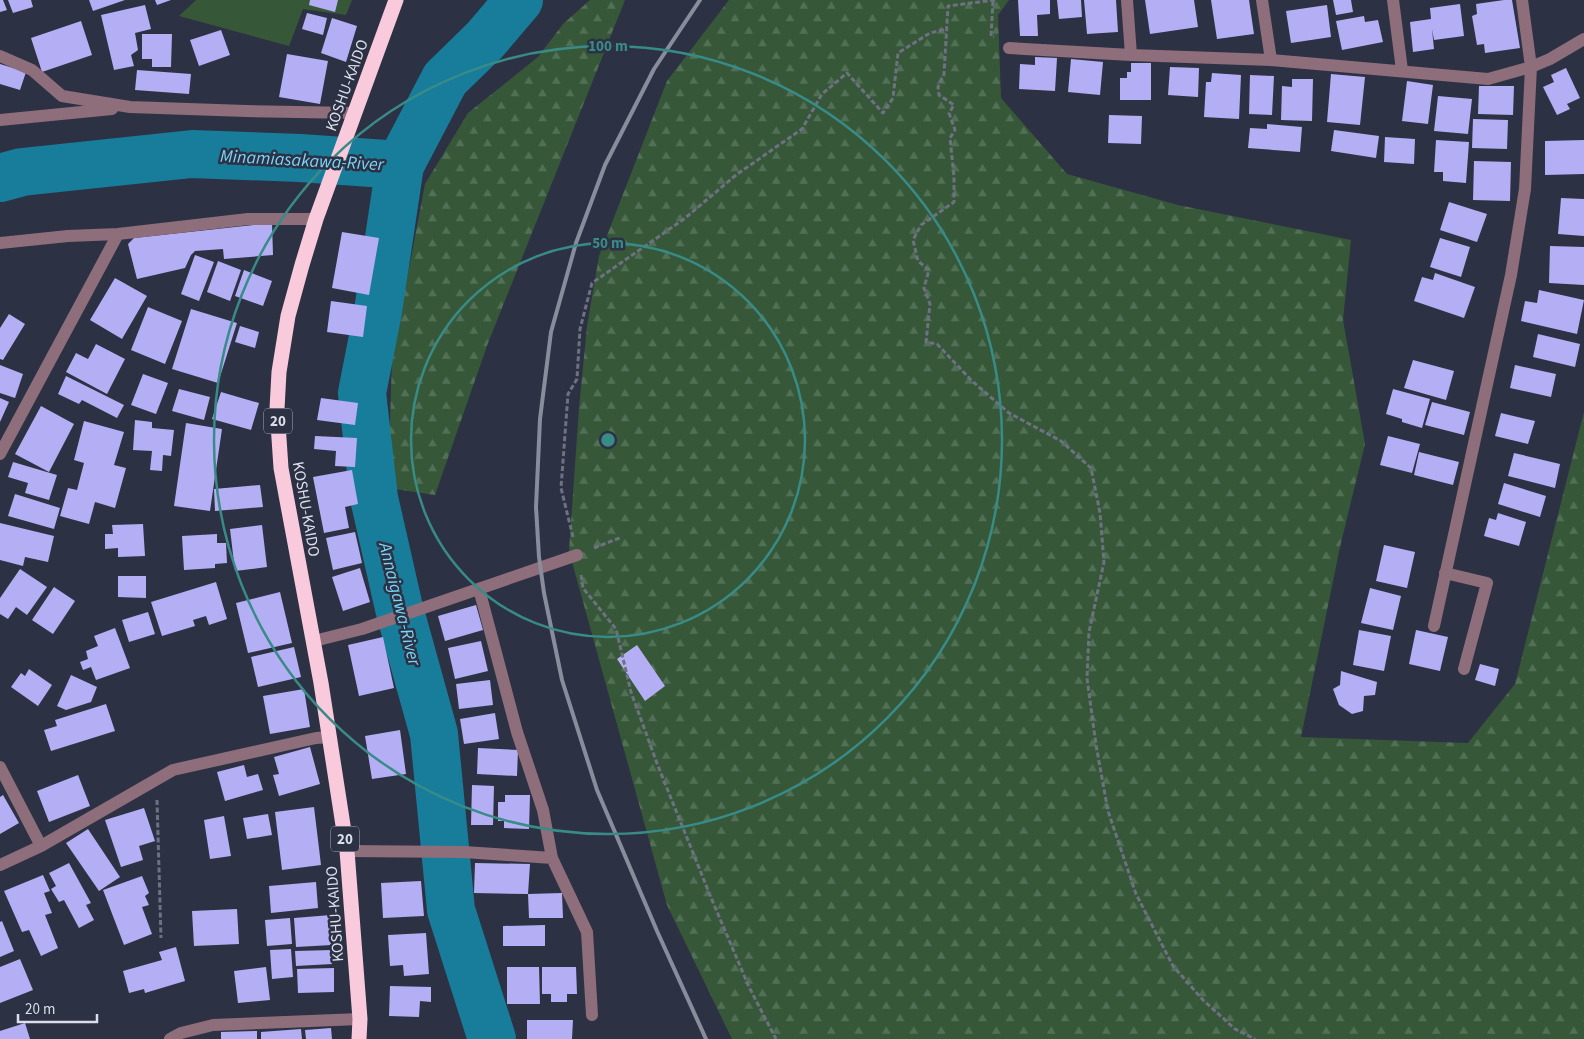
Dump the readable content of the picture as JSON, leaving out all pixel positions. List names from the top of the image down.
{
  "streets": {
    "highway": ["KOSHU-KAIDO", "20"]
  },
  "water": ["Minamiasakawa-River", "Annaigawa-River"],
  "scale_bar": "20 m",
  "rings": ["100 m", "50 m"]
}
